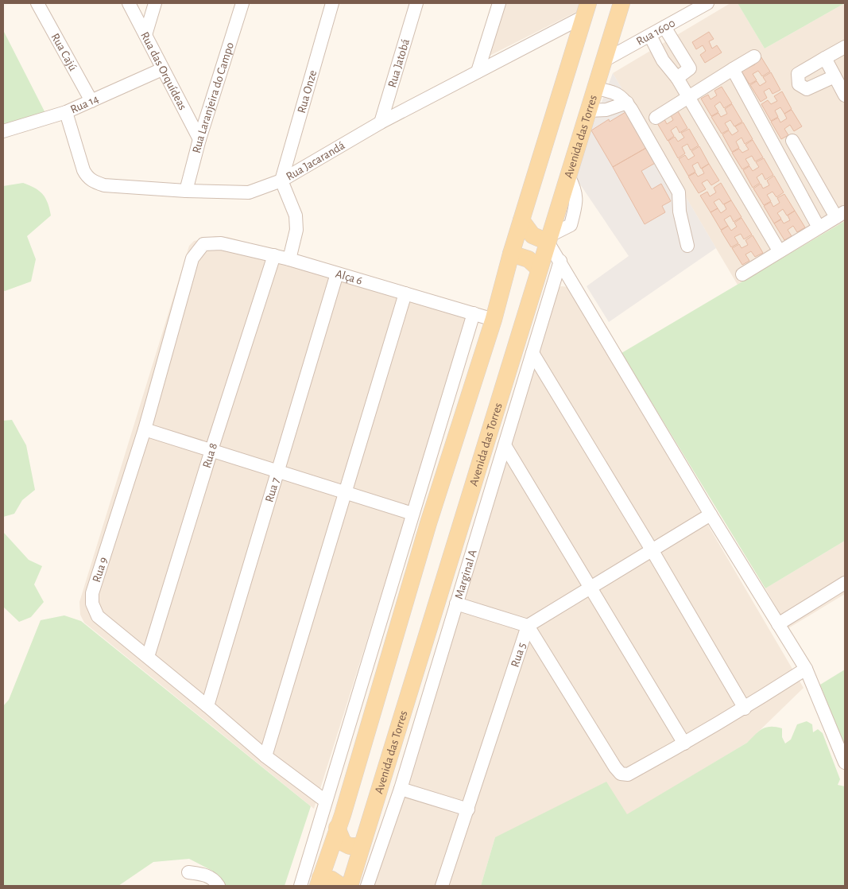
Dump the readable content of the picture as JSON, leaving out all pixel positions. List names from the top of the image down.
{
  "streets": {
    "main road": ["Avenida das Torres"],
    "street": [
      "Rua 1600",
      "Rua Cajú",
      "Rua Jatobá",
      "Rua das Orquídeas",
      "Rua Onze",
      "Rua Laranjeira do Campo",
      "Rua 14",
      "Rua Jacarandá",
      "Alça 6",
      "Rua 8",
      "Rua 7",
      "Rua 9",
      "Marginal A",
      "Rua 5"
    ]
  },
  "crossings": [
    ["Rua 1600", "Avenida das Torres"],
    ["Rua Cajú", "Rua 14"],
    ["Rua Jatobá", "Rua Jacarandá"],
    ["Rua das Orquídeas", "Rua Laranjeira do Campo"],
    ["Rua das Orquídeas", "Rua 14"],
    ["Rua Onze", "Rua Jacarandá"],
    ["Rua Laranjeira do Campo", "Rua Jacarandá"],
    ["Rua 14", "Rua Jacarandá"],
    ["Alça 6", "Rua 8"],
    ["Alça 6", "Rua 7"],
    ["Alça 6", "Rua 9"],
    ["Rua 8", "Rua 9"],
    ["Rua 7", "Rua 9"]
  ]
}
